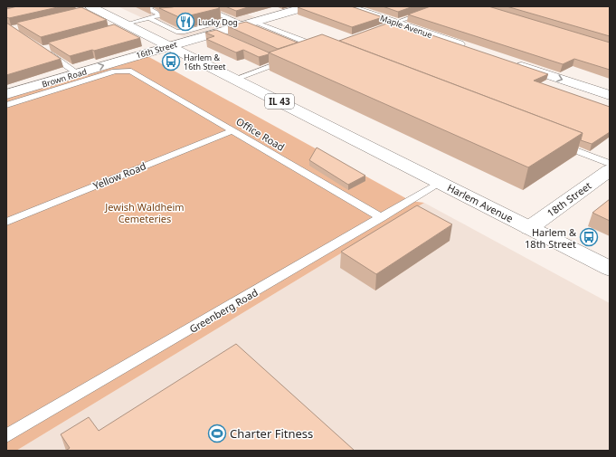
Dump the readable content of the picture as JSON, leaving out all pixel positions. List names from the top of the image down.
{
  "streets": {
    "street": [
      "Maple Avenue",
      "16th Street",
      "IL 43",
      "18th Street",
      "Harlem Avenue"
    ],
    "lane": [
      "Brown Road",
      "Office Road",
      "Yellow Road",
      "Greenberg Road"
    ]
  },
  "crossings": [
    ["16th Street", "IL 43"],
    ["Brown Road", "Office Road"],
    ["IL 43", "Harlem Avenue"],
    ["Office Road", "Yellow Road"],
    ["Office Road", "Greenberg Road"],
    ["18th Street", "Harlem Avenue"],
    ["Harlem Avenue", "Greenberg Road"]
  ],
  "parks": ["Jewish Waldheim Cemeteries"],
  "places": {
    "restaurant": ["Lucky Dog"],
    "bus stop": ["Harlem & 16th Street", "Harlem & 18th Street"],
    "sports": ["Charter Fitness"]
  }
}
